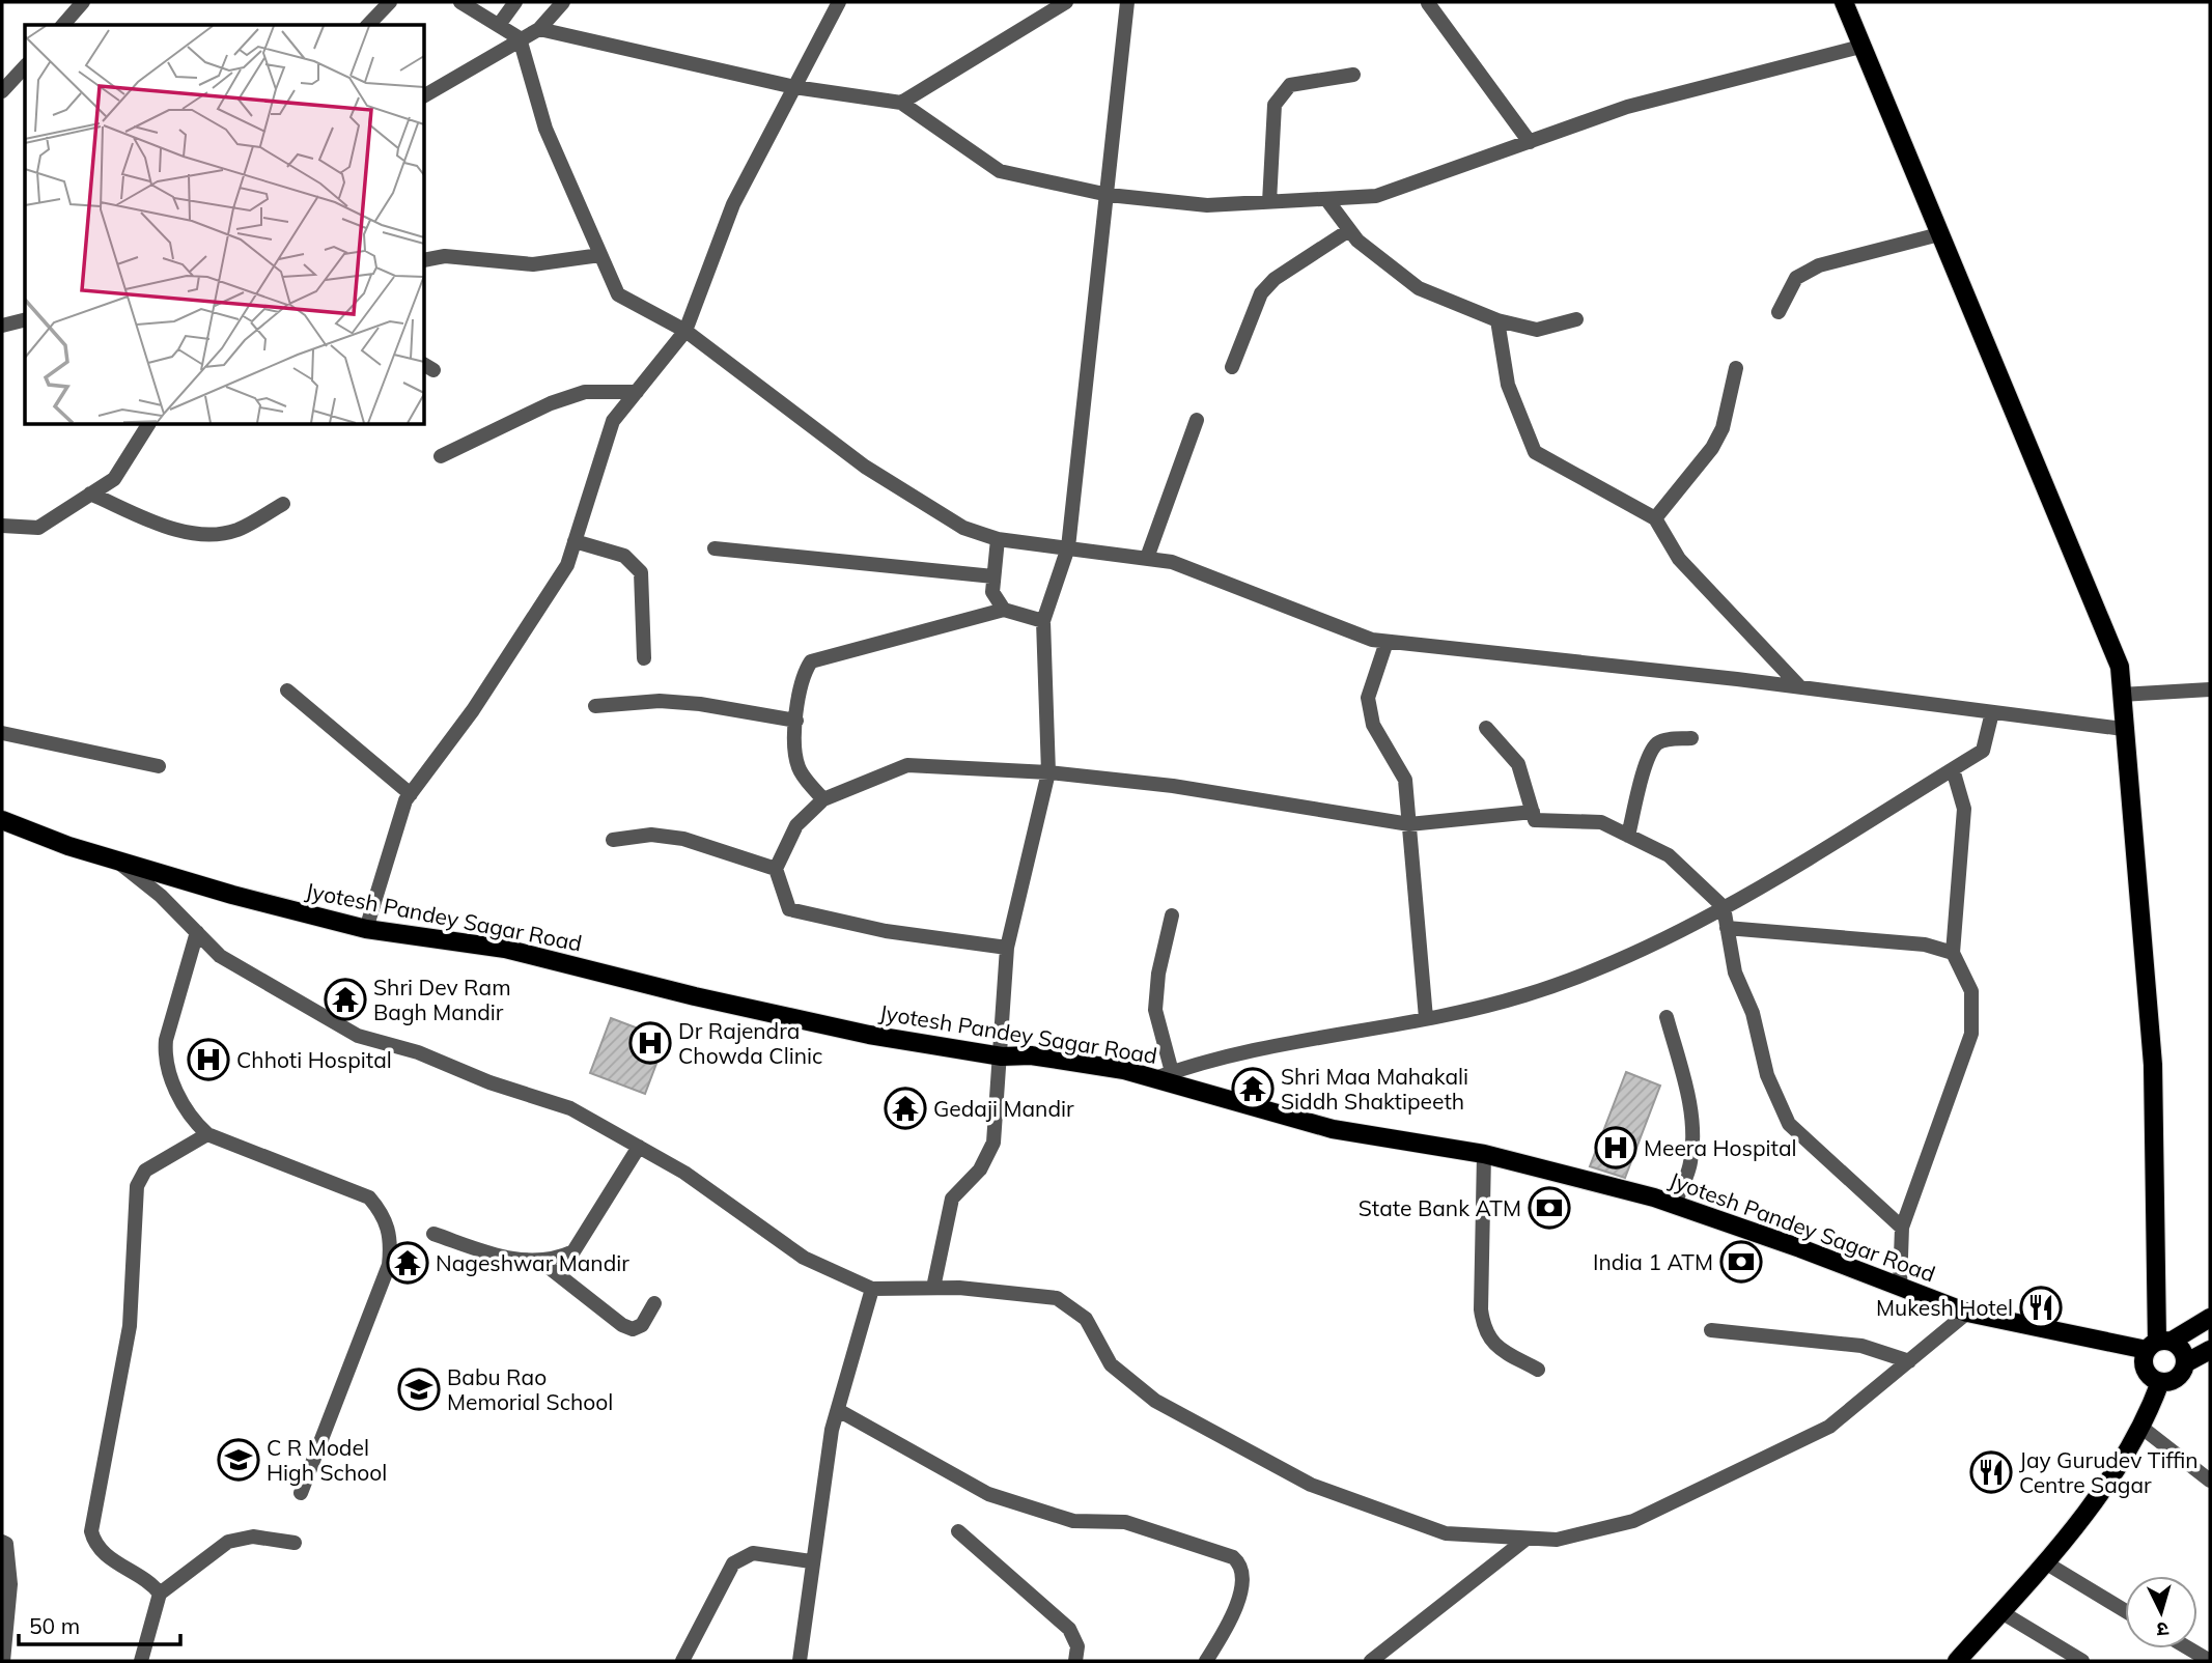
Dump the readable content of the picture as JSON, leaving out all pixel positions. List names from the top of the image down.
{
  "streets": {
    "main road": ["Jyotesh Pandey Sagar Road"]
  },
  "places": {
    "temple": [
      "Shri Dev Ram Bagh Mandir",
      "Shri Maa Mahakali Siddh Shaktipeeth",
      "Gedaji Mandir",
      "Nageshwar Mandir"
    ],
    "hospital": ["Dr Rajendra Chowda Clinic", "Chhoti Hospital", "Meera Hospital"],
    "bank": ["State Bank ATM", "India 1 ATM"],
    "restaurant": ["Mukesh Hotel", "Jay Gurudev Tiffin Centre Sagar"],
    "school or university": ["Babu Rao Memorial School", "C R Model High School"]
  },
  "scale_bar": "50 m",
  "north": "bottom"
}
